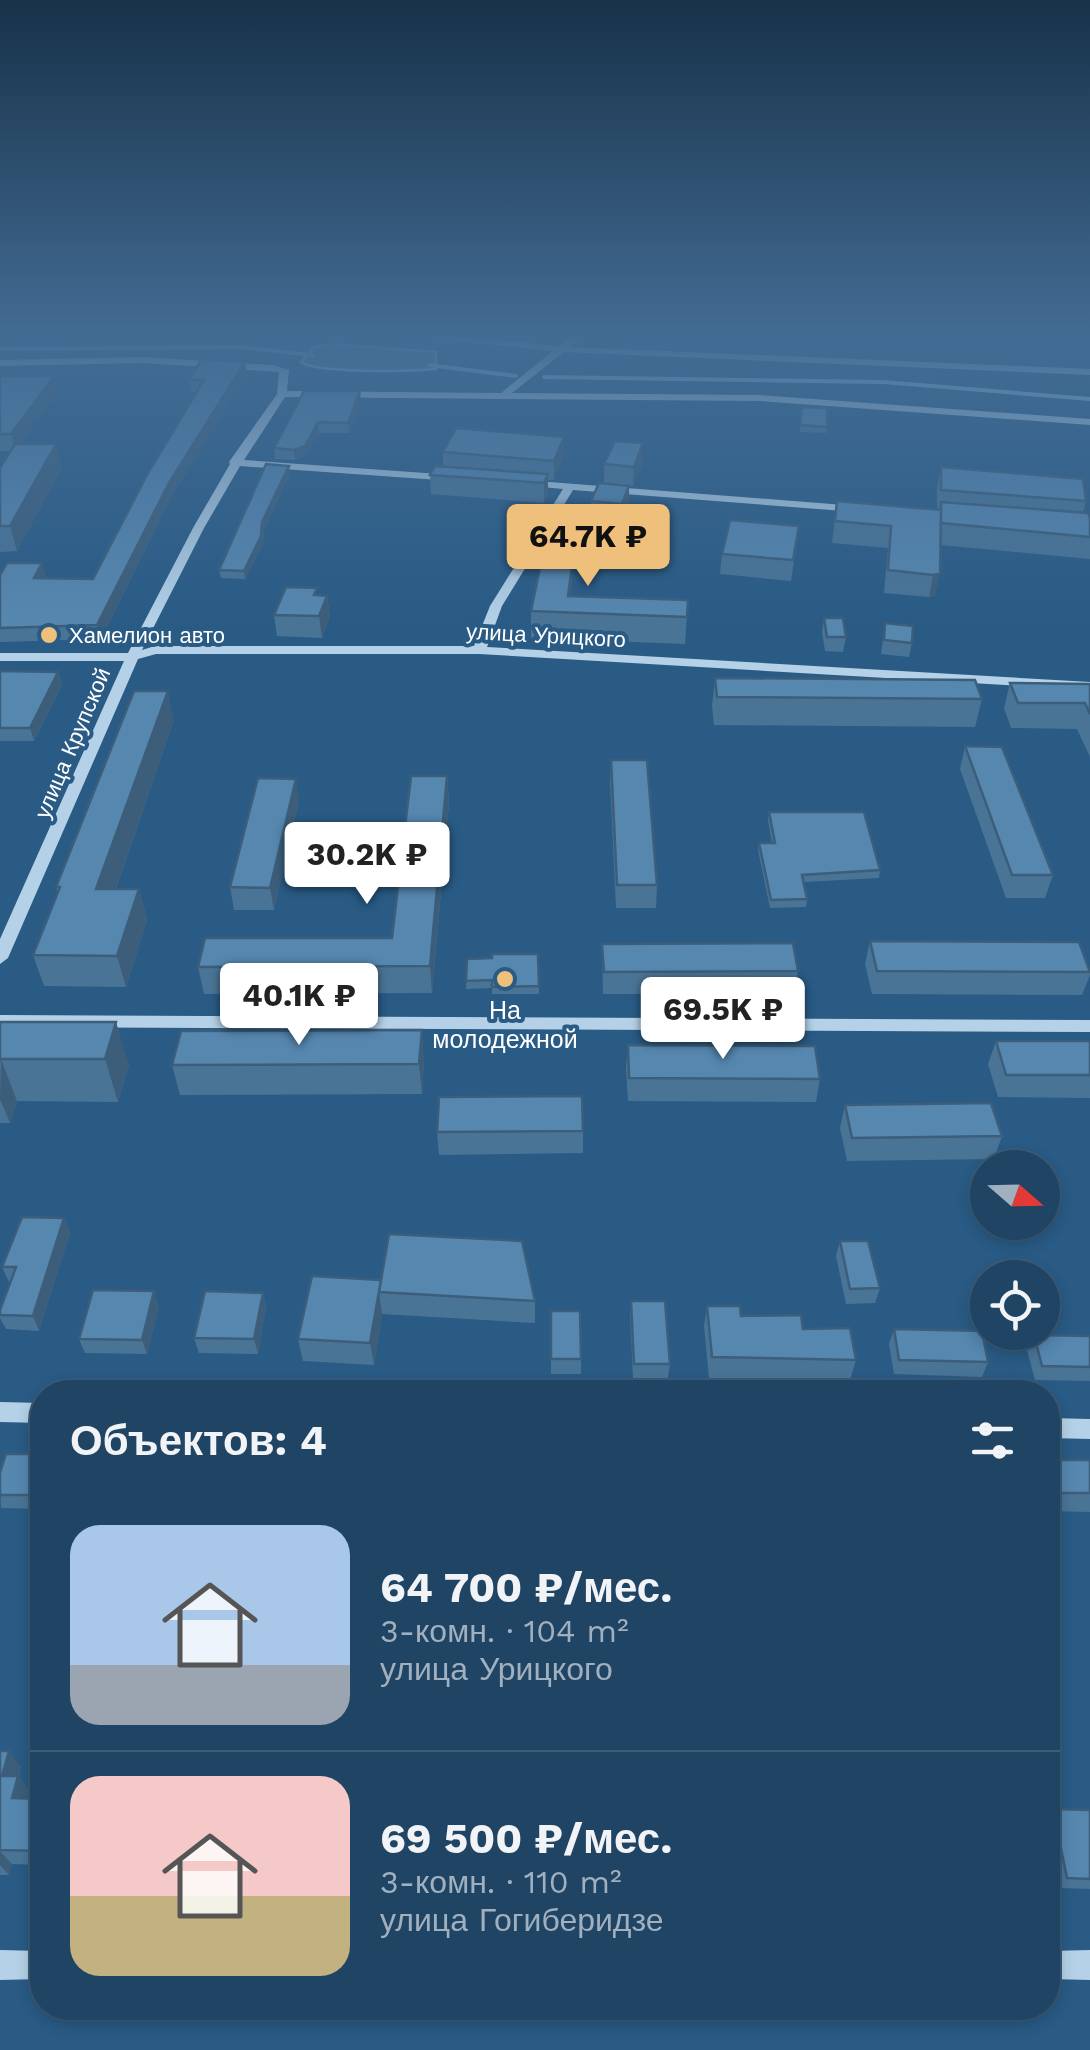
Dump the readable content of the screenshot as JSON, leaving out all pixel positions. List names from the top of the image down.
{
  "streets": {
    "street": ["улица Урицкого", "улица Крупской"]
  },
  "crossings": [
    ["улица Урицкого", "улица Крупской"]
  ],
  "places": ["Хамелион авто", "На молодежной"],
  "north": "right",
  "page": {
    "price": [
      "64.7K ₽",
      "30.2K ₽",
      "40.1K ₽",
      "69.5K ₽"
    ],
    "heading": "Объектов: 4",
    "list": [
      {
        "name": "64 700 ₽/мес.",
        "note": "3-комн. · 104 m² · улица Урицкого"
      },
      {
        "name": "69 500 ₽/мес.",
        "note": "3-комн. · 110 m² · улица Гогиберидзе"
      }
    ]
  }
}
